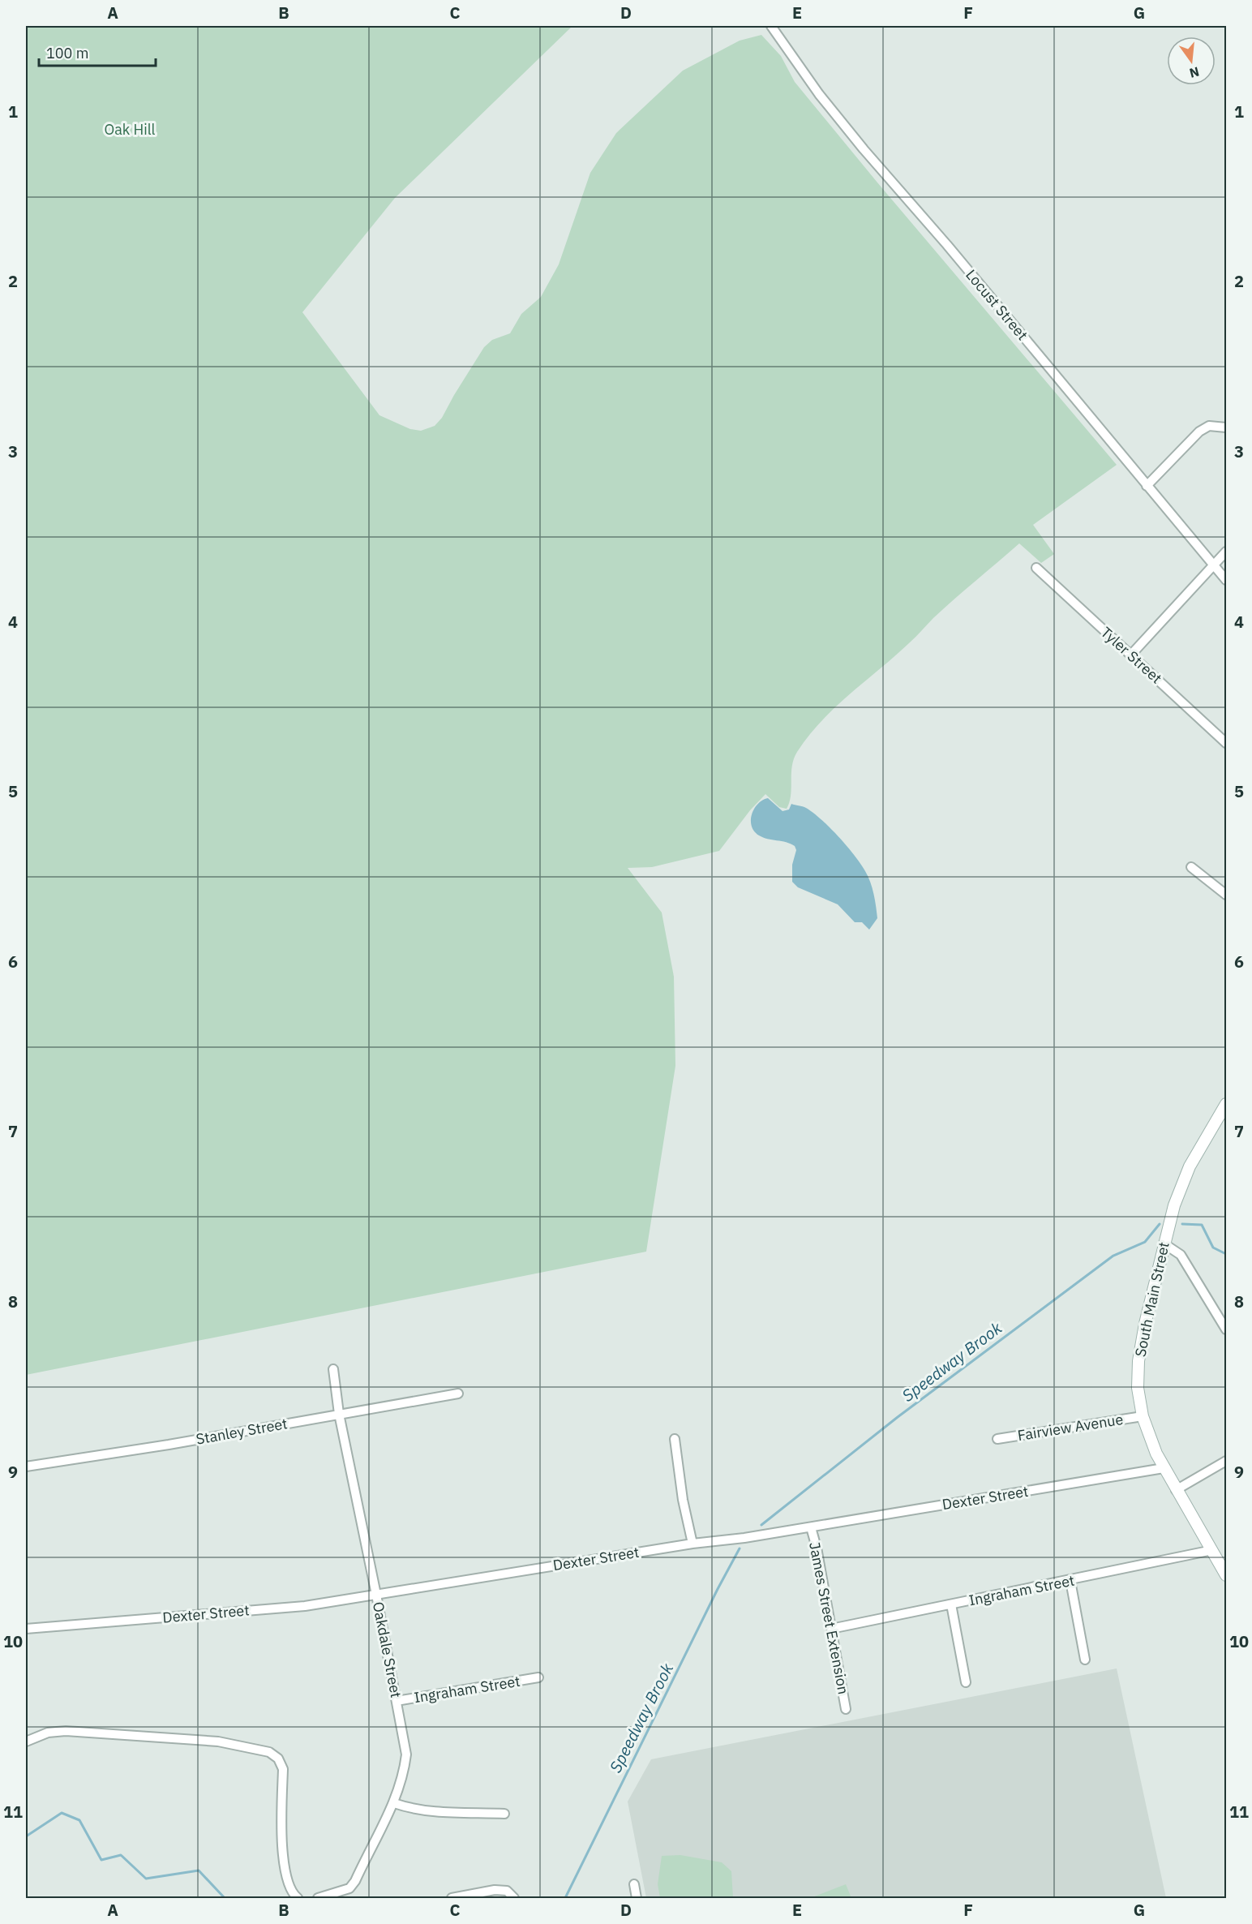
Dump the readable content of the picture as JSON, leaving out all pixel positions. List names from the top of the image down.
{
  "streets": {
    "main road": ["South Main Street"],
    "street": [
      "Locust Street",
      "Tyler Street",
      "Fairview Avenue",
      "Stanley Street",
      "Dexter Street",
      "Ingraham Street",
      "James Street Extension",
      "Oakdale Street"
    ]
  },
  "crossings": [
    ["South Main Street", "Fairview Avenue"],
    ["South Main Street", "Dexter Street"],
    ["South Main Street", "Ingraham Street"],
    ["Stanley Street", "Oakdale Street"],
    ["Dexter Street", "James Street Extension"],
    ["Dexter Street", "Oakdale Street"],
    ["Ingraham Street", "James Street Extension"],
    ["Ingraham Street", "Oakdale Street"]
  ],
  "water": ["Speedway Brook"],
  "parks": ["Oak Hill"],
  "scale_bar": "100 m",
  "north": "bottom",
  "grid": {
    "columns": [
      "A",
      "B",
      "C",
      "D",
      "E",
      "F",
      "G"
    ],
    "rows": [
      "1",
      "2",
      "3",
      "4",
      "5",
      "6",
      "7",
      "8",
      "9",
      "10",
      "11"
    ]
  }
}
